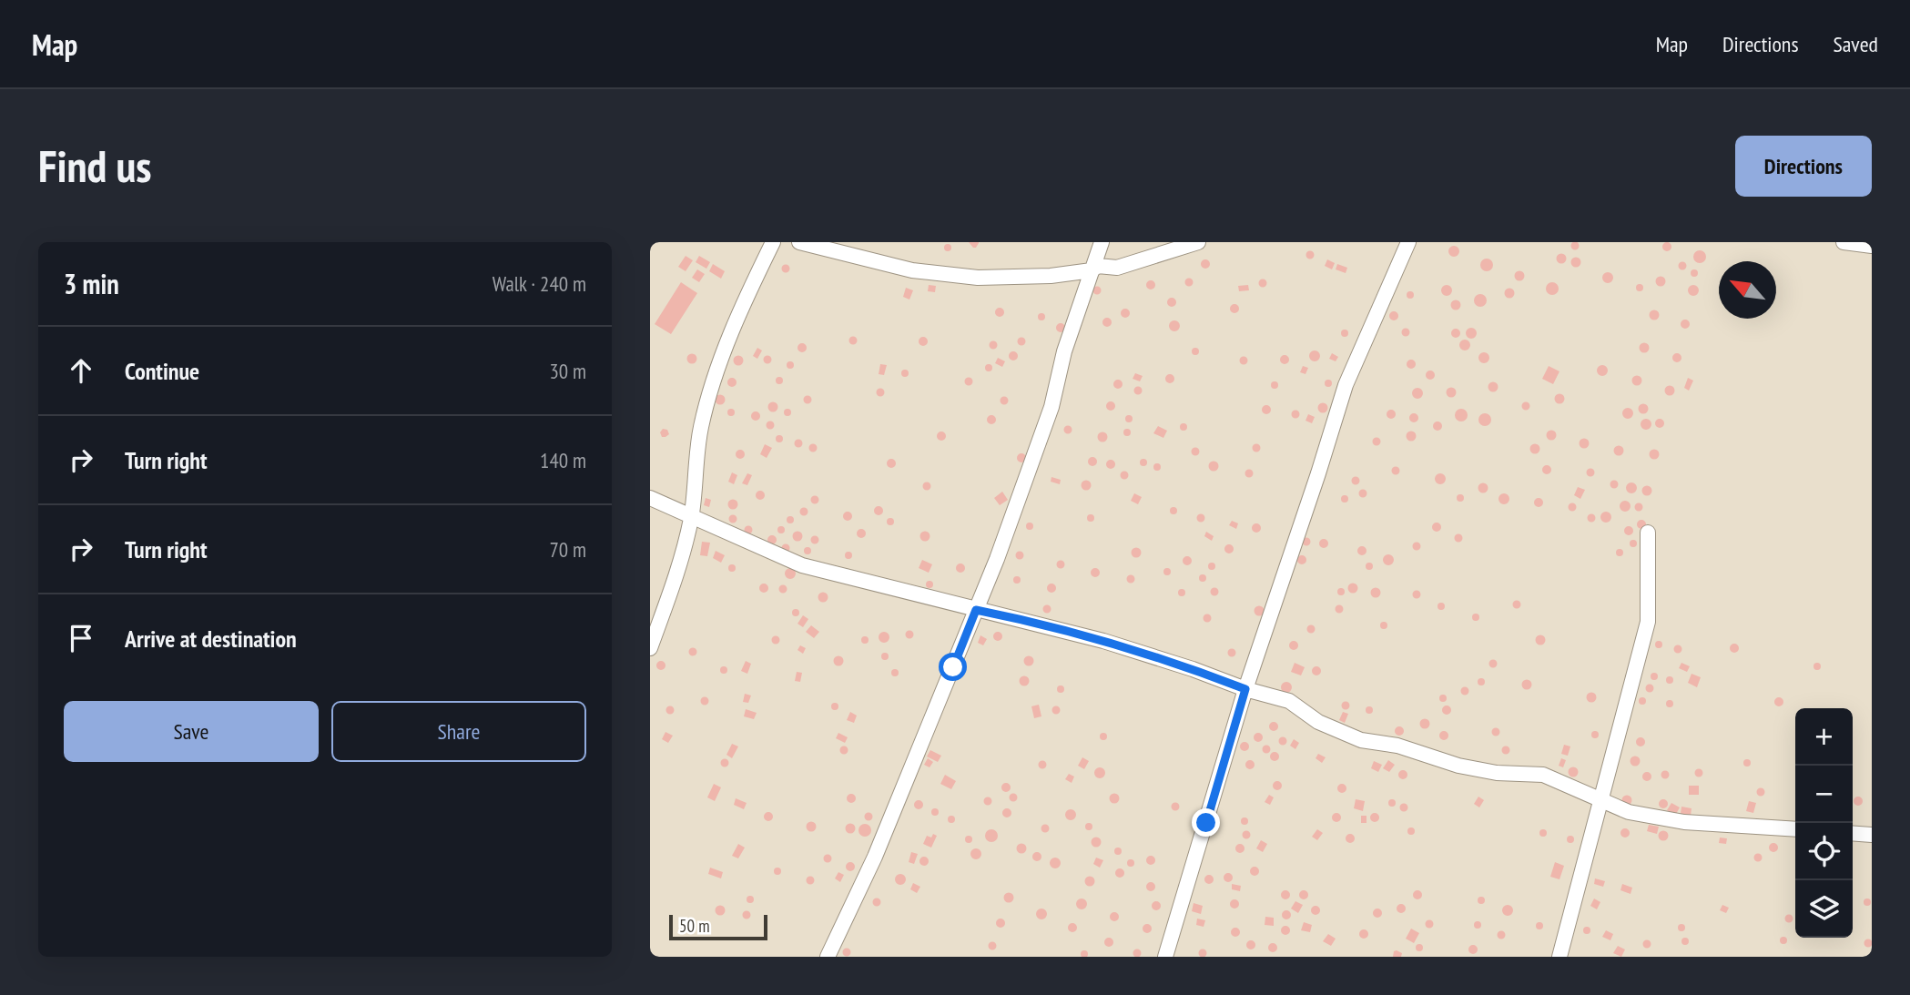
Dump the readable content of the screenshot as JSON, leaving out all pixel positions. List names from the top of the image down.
{
  "scale_bar": "50 m",
  "north": "top left",
  "page": {
    "header": "Map",
    "nav": ["Map", "Directions", "Saved"],
    "buttons": [
      "Directions",
      ["Save", "Share"]
    ],
    "title": "Find us",
    "heading": ["3 min", "Walk · 240 m"],
    "list": [
      ["Continue", "30 m"],
      ["Turn right", "140 m"],
      ["Turn right", "70 m"],
      "Arrive at destination"
    ],
    "map_buttons": ["+", "−"],
    "scale": "50 m"
  }
}
